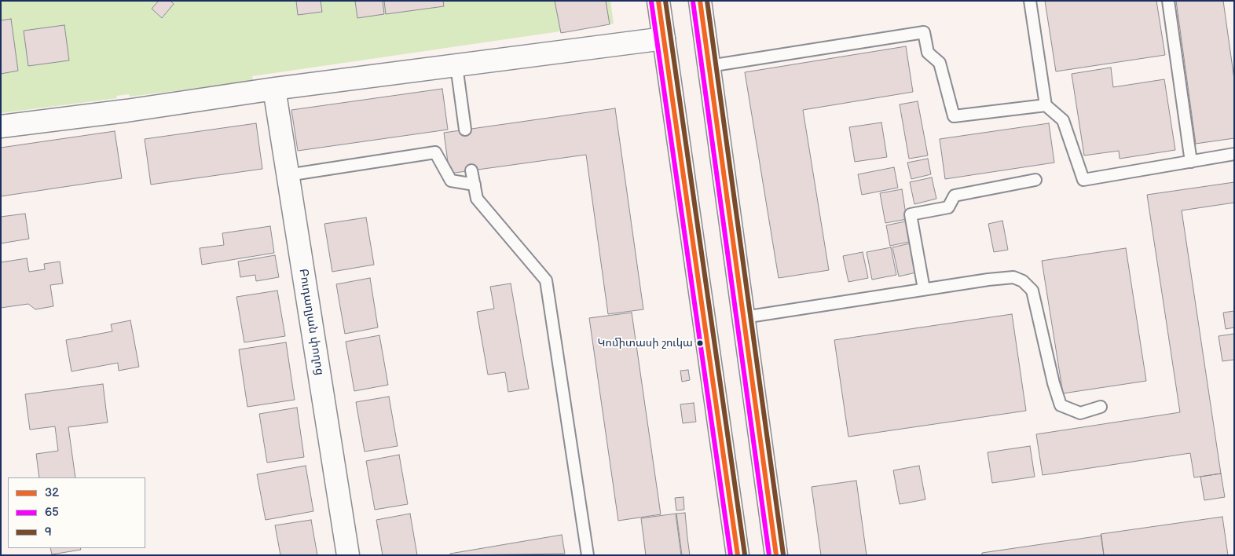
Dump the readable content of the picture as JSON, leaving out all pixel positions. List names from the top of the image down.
{
  "streets": {
    "street": ["Բուդաղյան փողոց"]
  },
  "places": ["Կոմիտասի շուկա"],
  "lines": ["transit line 32", "transit line 9", "transit line 65"],
  "legend": ["32", "65", "9"]
}
